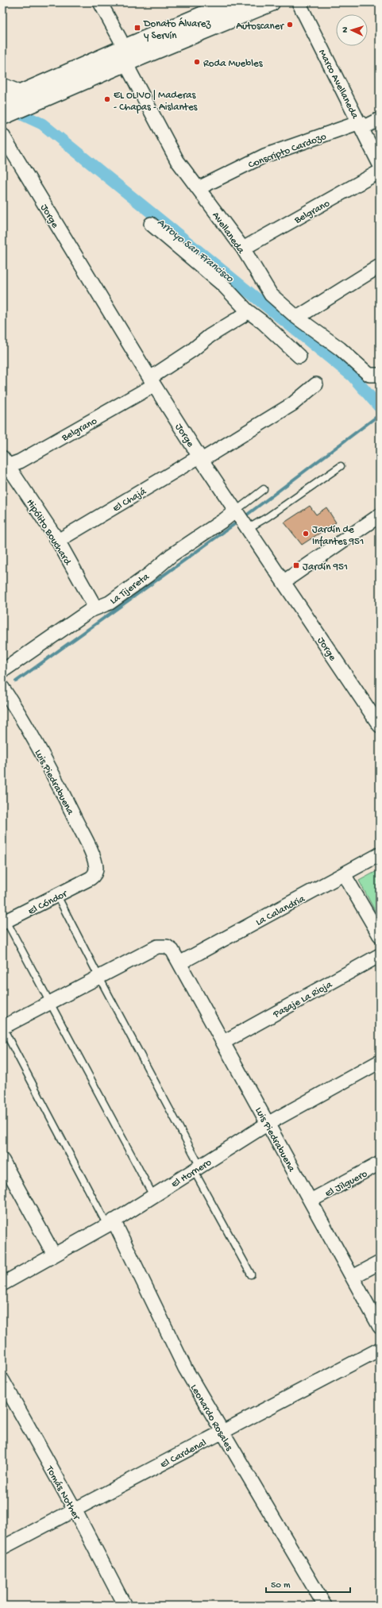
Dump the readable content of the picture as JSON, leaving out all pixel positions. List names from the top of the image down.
{
  "streets": {
    "street": [
      "Marco Avellaneda",
      "Conscripto Cardozo",
      "Belgrano",
      "Jorge",
      "Avellaneda",
      "El Chajá",
      "Hipólito Bouchard",
      "La Tijereta",
      "Luis Piedrabuena",
      "El Cóndor",
      "La Calandria",
      "Pasaje La Rioja",
      "El Hornero",
      "El Jilguero",
      "Leonardo Rosales",
      "El Cardenal",
      "Tomás Nother"
    ]
  },
  "crossings": [
    ["Marco Avellaneda", "Conscripto Cardozo"],
    ["Conscripto Cardozo", "Avellaneda"],
    ["Belgrano", "Jorge"],
    ["Belgrano", "Avellaneda"],
    ["Belgrano", "Hipólito Bouchard"],
    ["Jorge", "El Chajá"],
    ["Jorge", "La Tijereta"],
    ["El Chajá", "Hipólito Bouchard"],
    ["Hipólito Bouchard", "La Tijereta"],
    ["Luis Piedrabuena", "El Cóndor"],
    ["Luis Piedrabuena", "La Calandria"],
    ["Luis Piedrabuena", "Pasaje La Rioja"],
    ["Luis Piedrabuena", "El Hornero"],
    ["Luis Piedrabuena", "El Jilguero"],
    ["El Hornero", "Leonardo Rosales"],
    ["Leonardo Rosales", "El Cardenal"],
    ["El Cardenal", "Tomás Nother"]
  ],
  "water": ["Arroyo San Francisco"],
  "places": {
    "other": [
      "Autoscaner",
      "Roda Muebles",
      "EL OLIVO | Maderas - Chapas - Aislantes",
      "Jardín de Infantes 951"
    ],
    "transit": ["Donato Álvarez y Servín", "Jardín 951"]
  },
  "scale_bar": "50 m",
  "north": "left"
}
